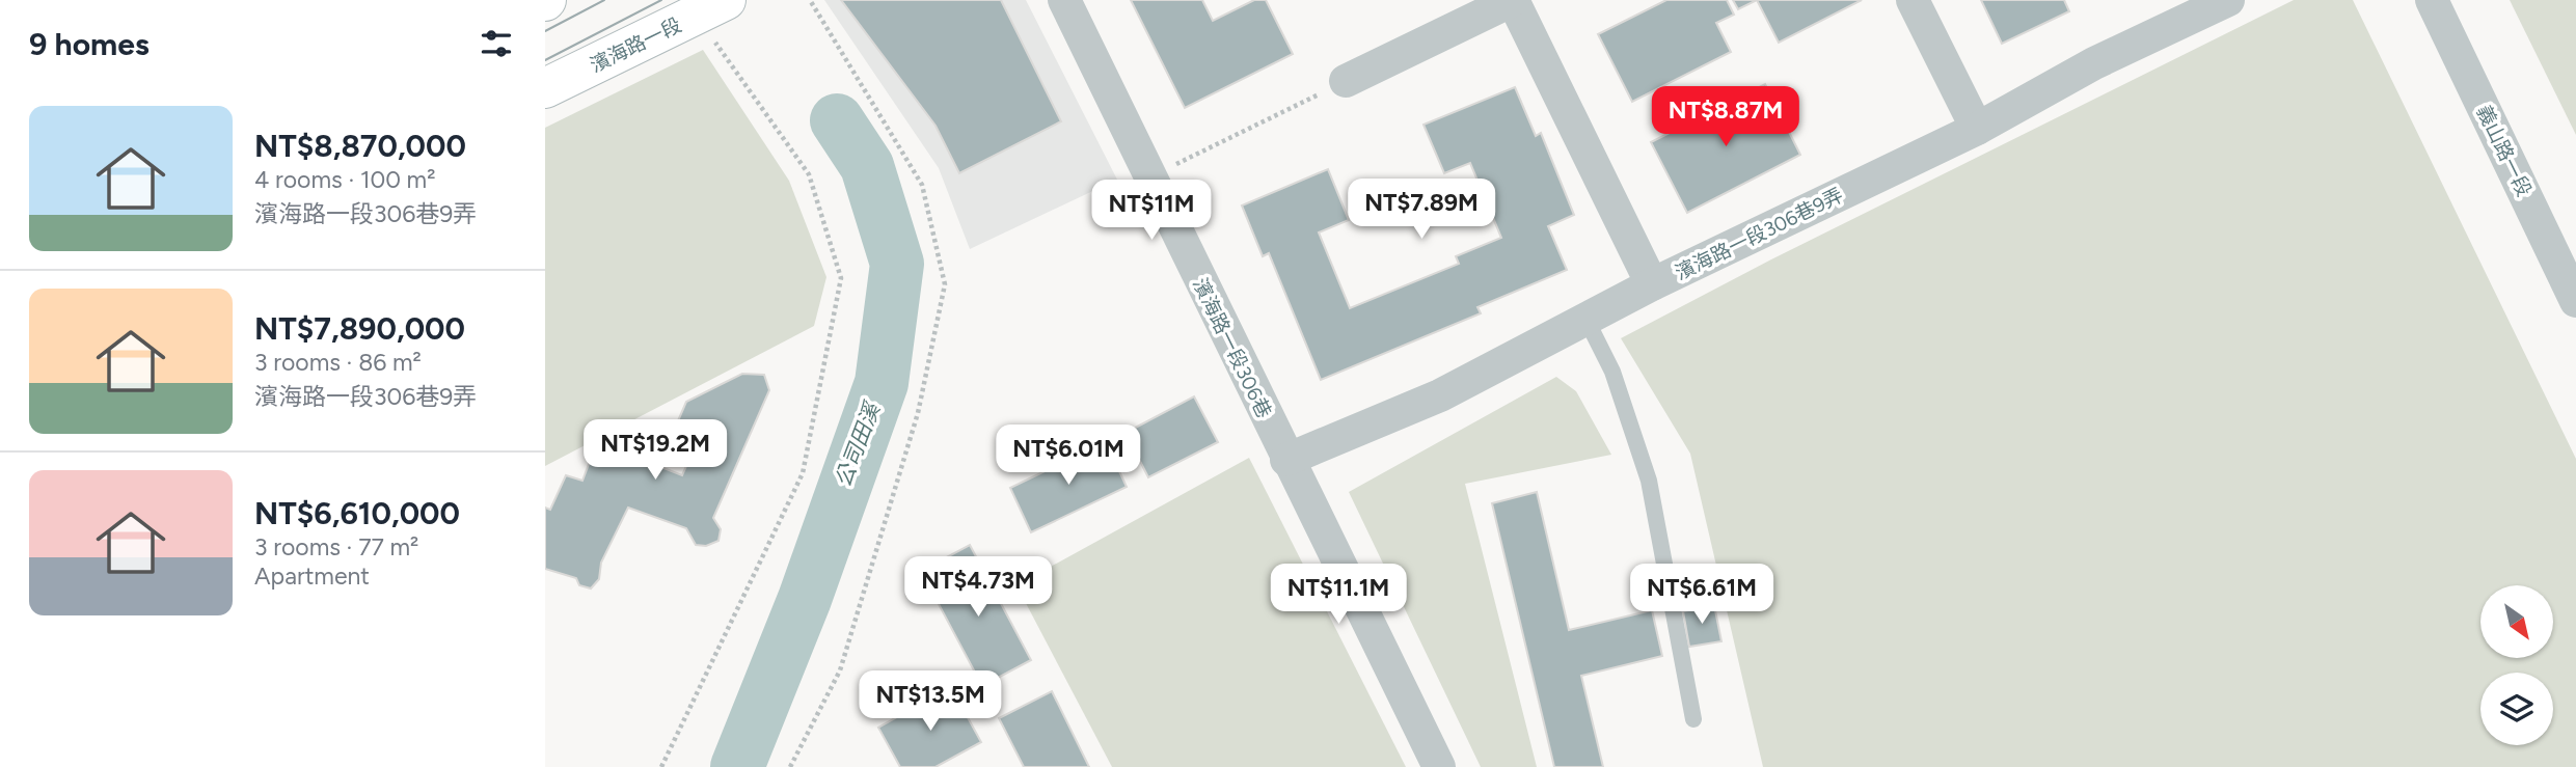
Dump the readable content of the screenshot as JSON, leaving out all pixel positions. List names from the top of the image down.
{
  "streets": {
    "street": [
      "濱海路一段",
      "義山路一段",
      "濱海路一段306巷9弄",
      "濱海路一段306巷"
    ]
  },
  "crossings": [
    ["濱海路一段306巷9弄", "濱海路一段306巷"]
  ],
  "water": ["公司田溪"],
  "north": "bottom right",
  "page": {
    "heading": "9 homes",
    "price": [
      "NT$8.87M",
      "NT$7.89M",
      "NT$11M",
      "NT$19.2M",
      "NT$6.01M",
      "NT$4.73M",
      "NT$11.1M",
      "NT$6.61M",
      "NT$13.5M"
    ],
    "list": [
      {
        "name": "NT$8,870,000",
        "note": "4 rooms · 100 m² · 濱海路一段306巷9弄"
      },
      {
        "name": "NT$7,890,000",
        "note": "3 rooms · 86 m² · 濱海路一段306巷9弄"
      },
      {
        "name": "NT$6,610,000",
        "note": "3 rooms · 77 m² · Apartment"
      }
    ]
  }
}
